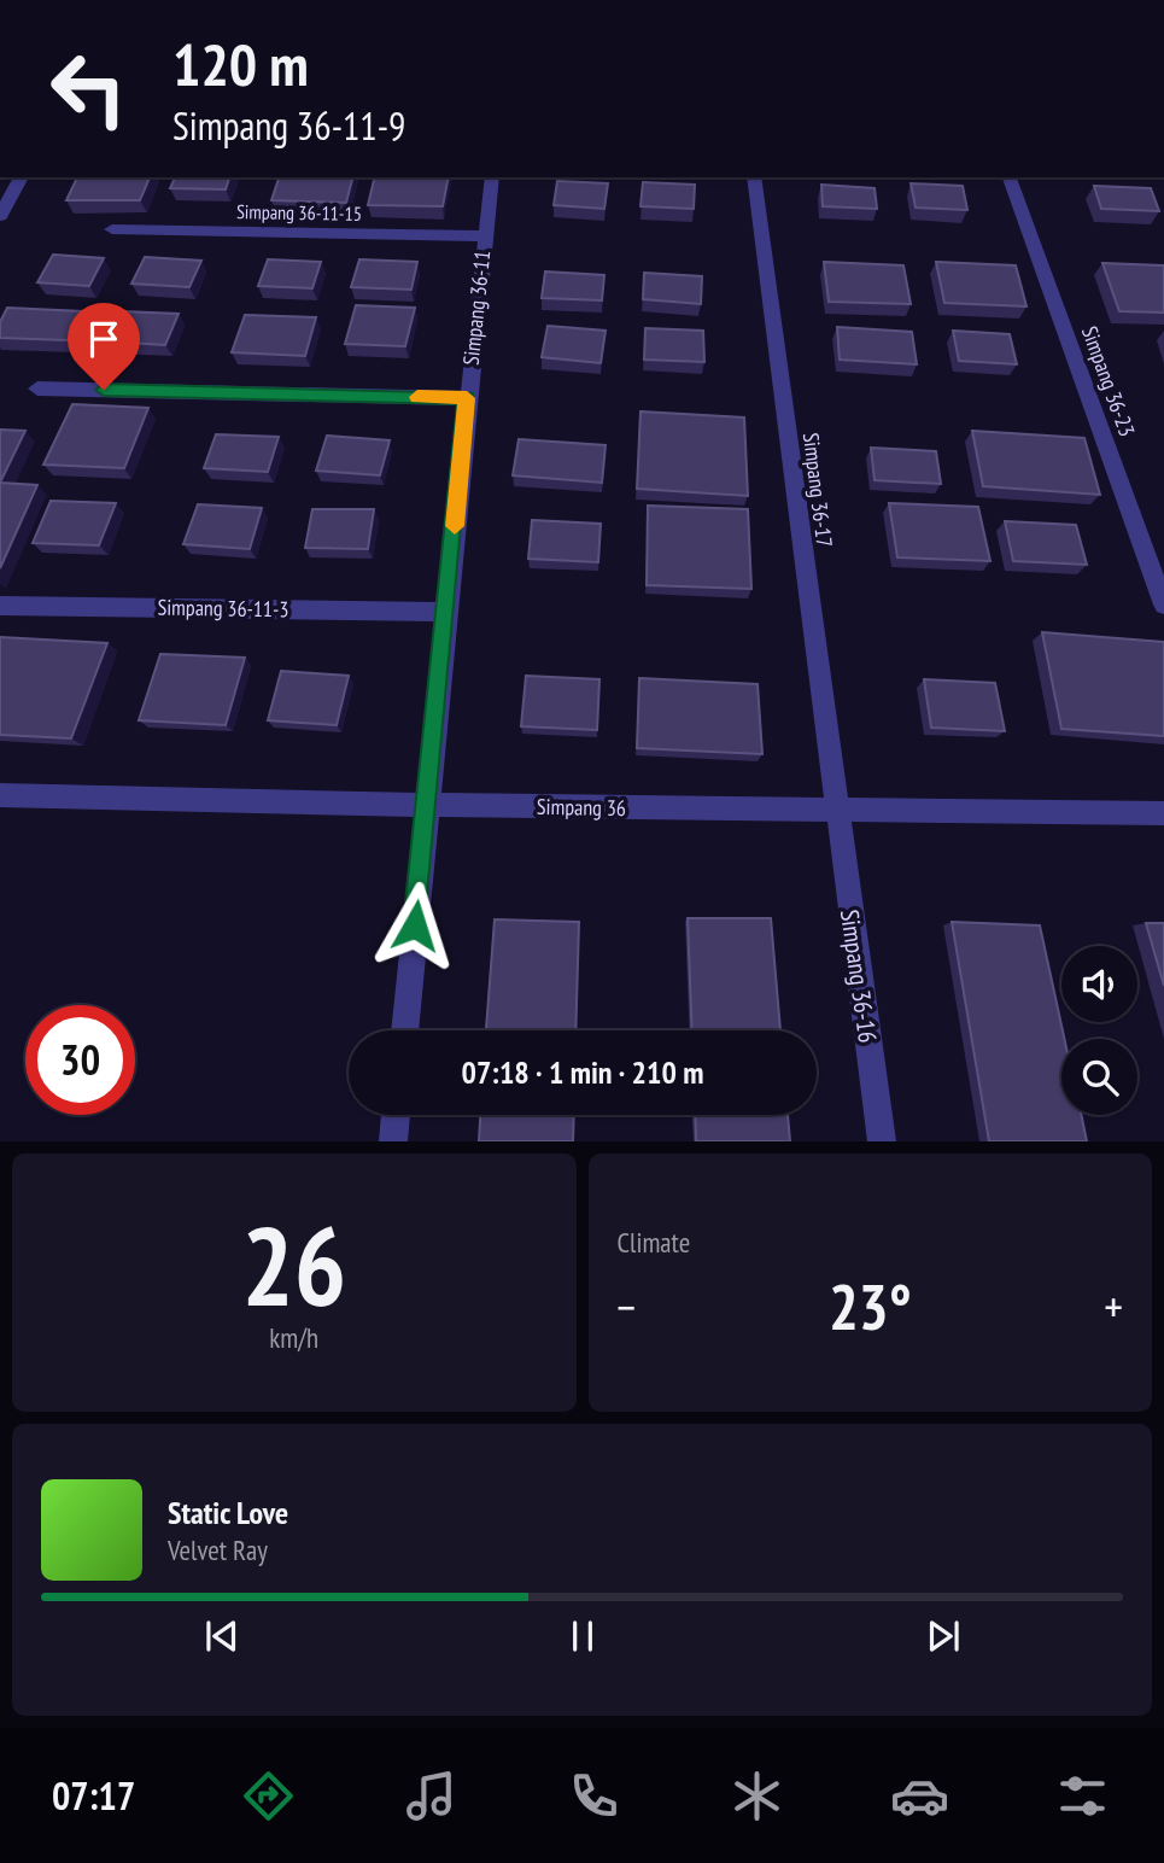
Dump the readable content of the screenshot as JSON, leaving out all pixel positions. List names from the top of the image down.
{
  "streets": {
    "street": [
      "Simpang 36-11-15",
      "Simpang 36-11",
      "Simpang 36-23",
      "Simpang 36-17",
      "Simpang 36-11-3",
      "Simpang 36",
      "Simpang 36-16"
    ]
  },
  "crossings": [
    ["Simpang 36-11-15", "Simpang 36-11"],
    ["Simpang 36-11", "Simpang 36-11-3"],
    ["Simpang 36-11", "Simpang 36"],
    ["Simpang 36-17", "Simpang 36"],
    ["Simpang 36-17", "Simpang 36-16"],
    ["Simpang 36", "Simpang 36-16"]
  ],
  "page": {
    "turn": ["120 m", "Simpang 36-11-9"],
    "limit": "30",
    "trip": "07:18 · 1 min · 210 m",
    "tile": [
      ["26", "km/h"],
      "Climate"
    ],
    "heat": ["−", "23°", "+"],
    "song": ["Static Love", "Velvet Ray"],
    "tabs": "07:17"
  }
}
